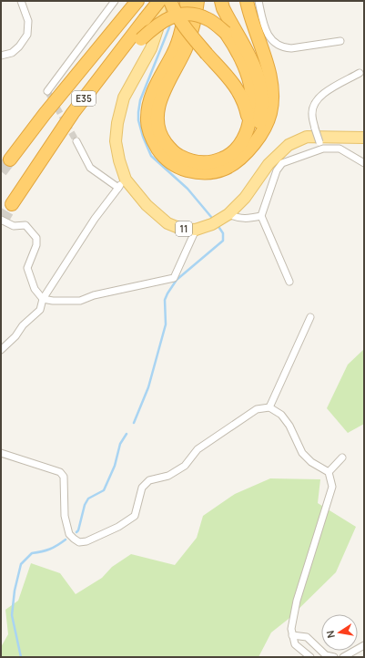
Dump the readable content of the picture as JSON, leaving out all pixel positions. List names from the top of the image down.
{
  "streets": {
    "highway": ["E35"],
    "main road": ["11"]
  },
  "crossings": [
    ["E35", "11"]
  ],
  "north": "left"
}
